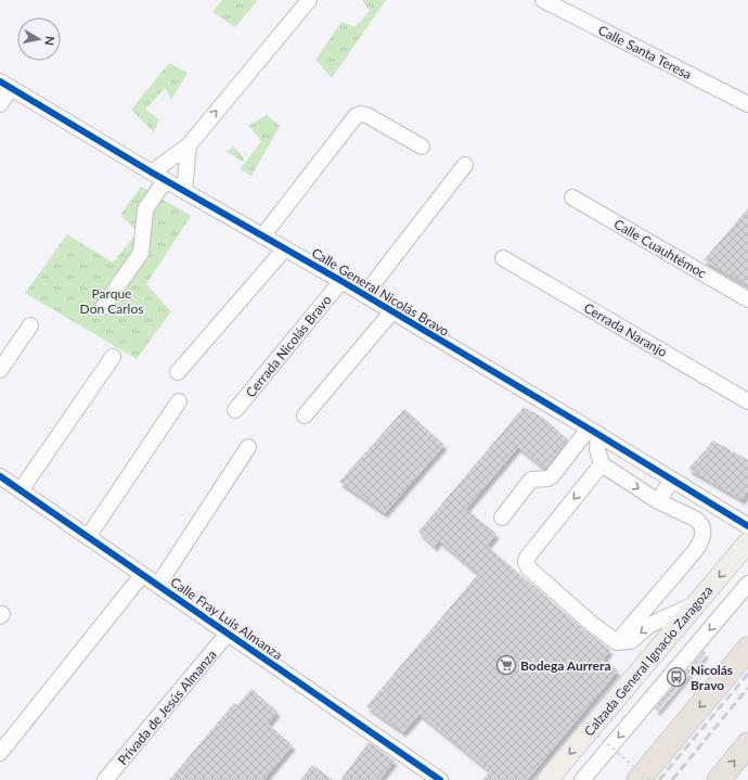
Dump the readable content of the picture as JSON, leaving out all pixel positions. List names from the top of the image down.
{
  "streets": {
    "main road": ["Calzada General Ignacio Zaragoza"],
    "street": [
      "Calle Santa Teresa",
      "Calle Cuauhtémoc",
      "Calle General Nicolás Bravo",
      "Cerrada Naranjo",
      "Cerrada Nicolás Bravo",
      "Calle Fray Luis Almanza",
      "Privada de Jesús Almanza"
    ]
  },
  "crossings": [
    ["Calle General Nicolás Bravo", "Cerrada Nicolás Bravo"],
    ["Calle Fray Luis Almanza", "Privada de Jesús Almanza"]
  ],
  "one_way": ["Calzada General Ignacio Zaragoza"],
  "parks": ["Parque Don Carlos"],
  "places": {
    "supermarket": ["Bodega Aurrera"],
    "bus stop": ["Nicolás Bravo"]
  },
  "north": "right"
}
